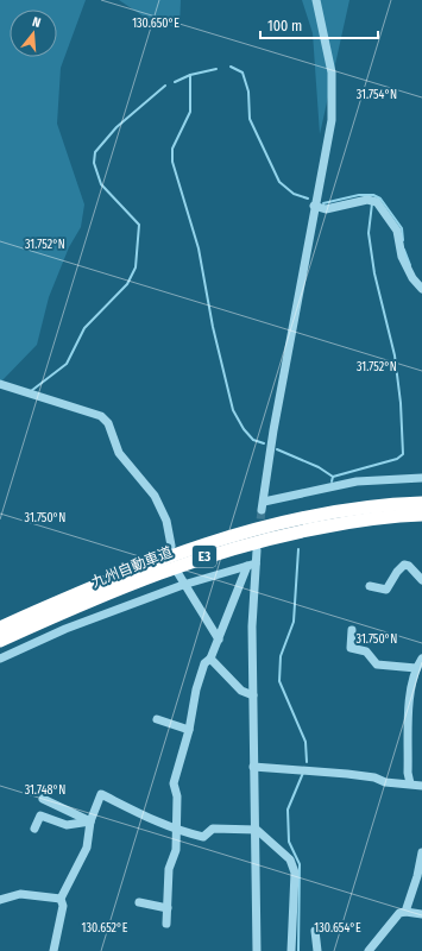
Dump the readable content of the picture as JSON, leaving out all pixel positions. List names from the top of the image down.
{
  "streets": {
    "highway": ["E3", "九州自動車道"]
  },
  "scale_bar": "100 m",
  "north": "top",
  "coordinates": [
    "130.650°E",
    "31.754°N",
    "31.752°N",
    "31.750°N",
    "31.748°N",
    "130.652°E",
    "130.654°E"
  ]
}
